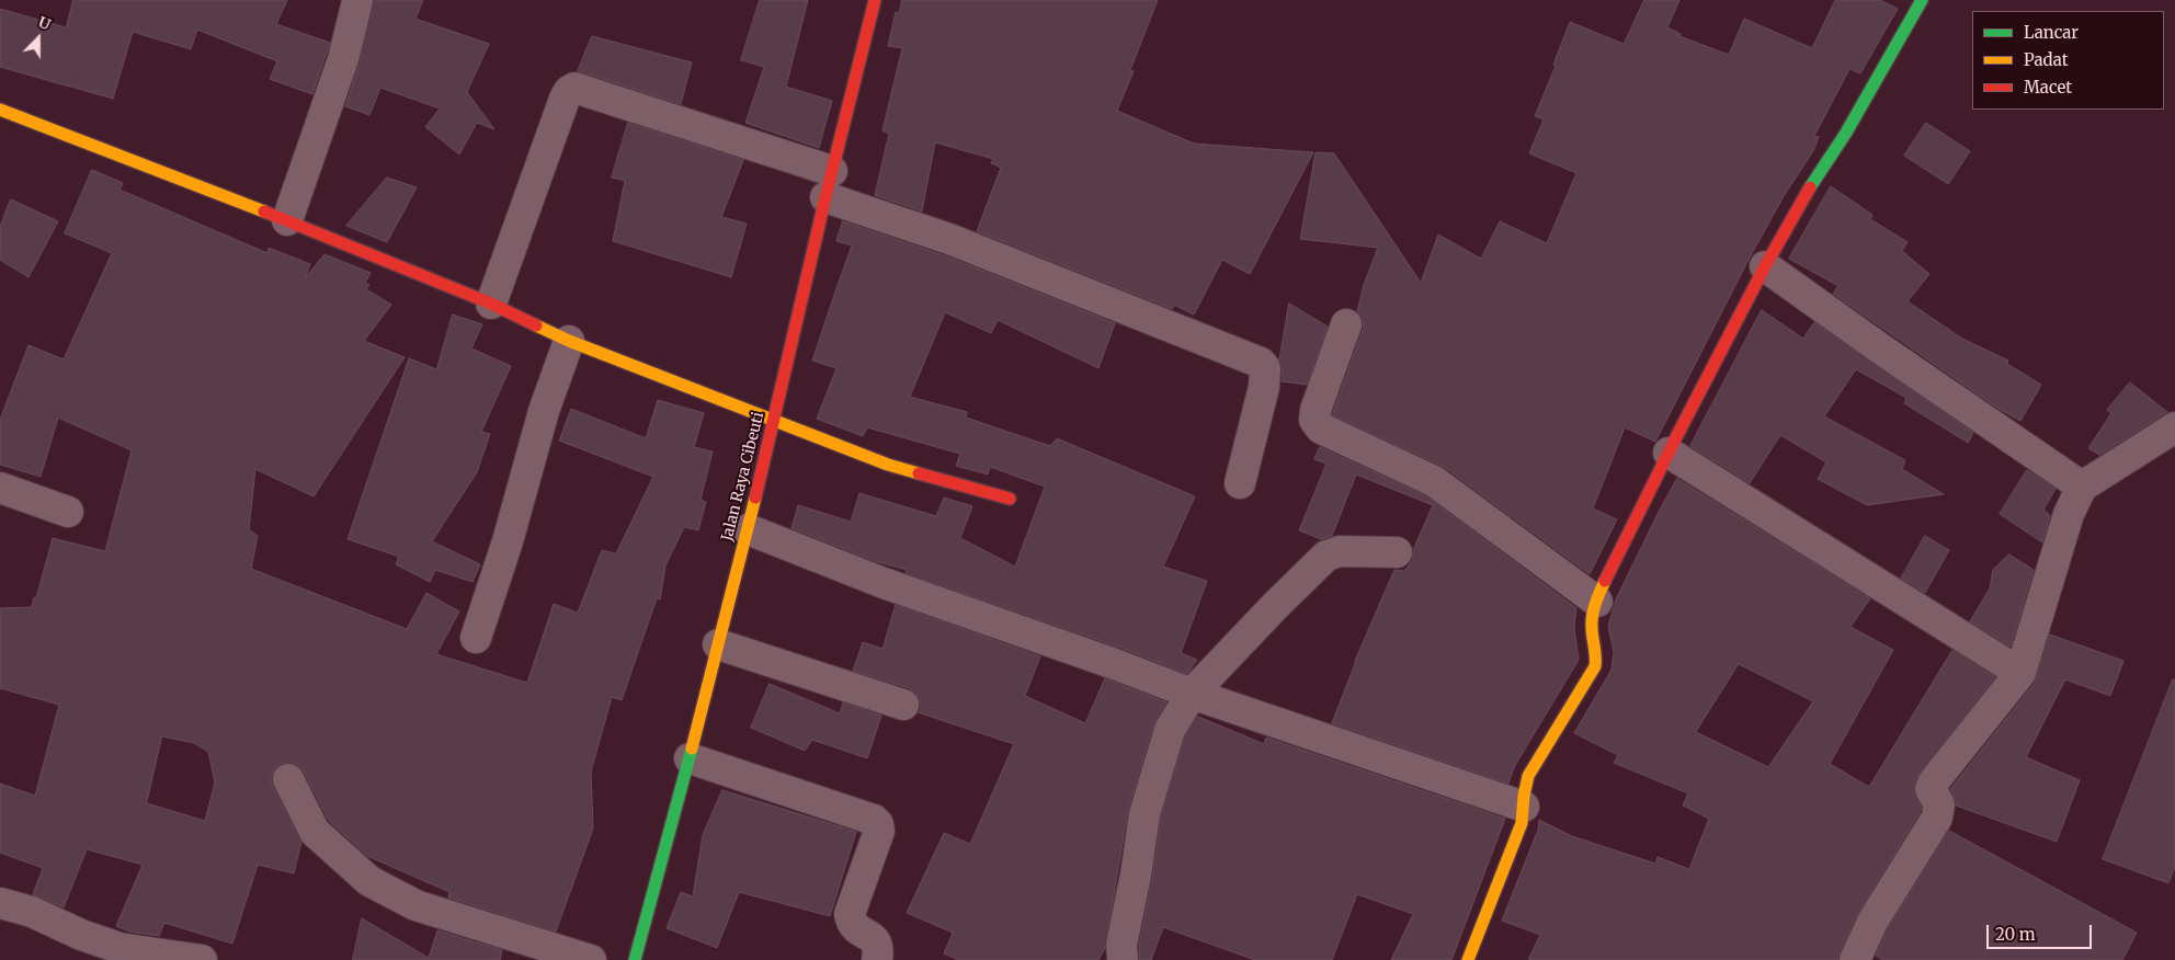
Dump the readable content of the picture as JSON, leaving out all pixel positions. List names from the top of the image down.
{
  "streets": {
    "street": ["Jalan Raya Cibeuti"]
  },
  "legend": ["Lancar", "Padat", "Macet"],
  "scale_bar": "20 m",
  "north": "top"
}
